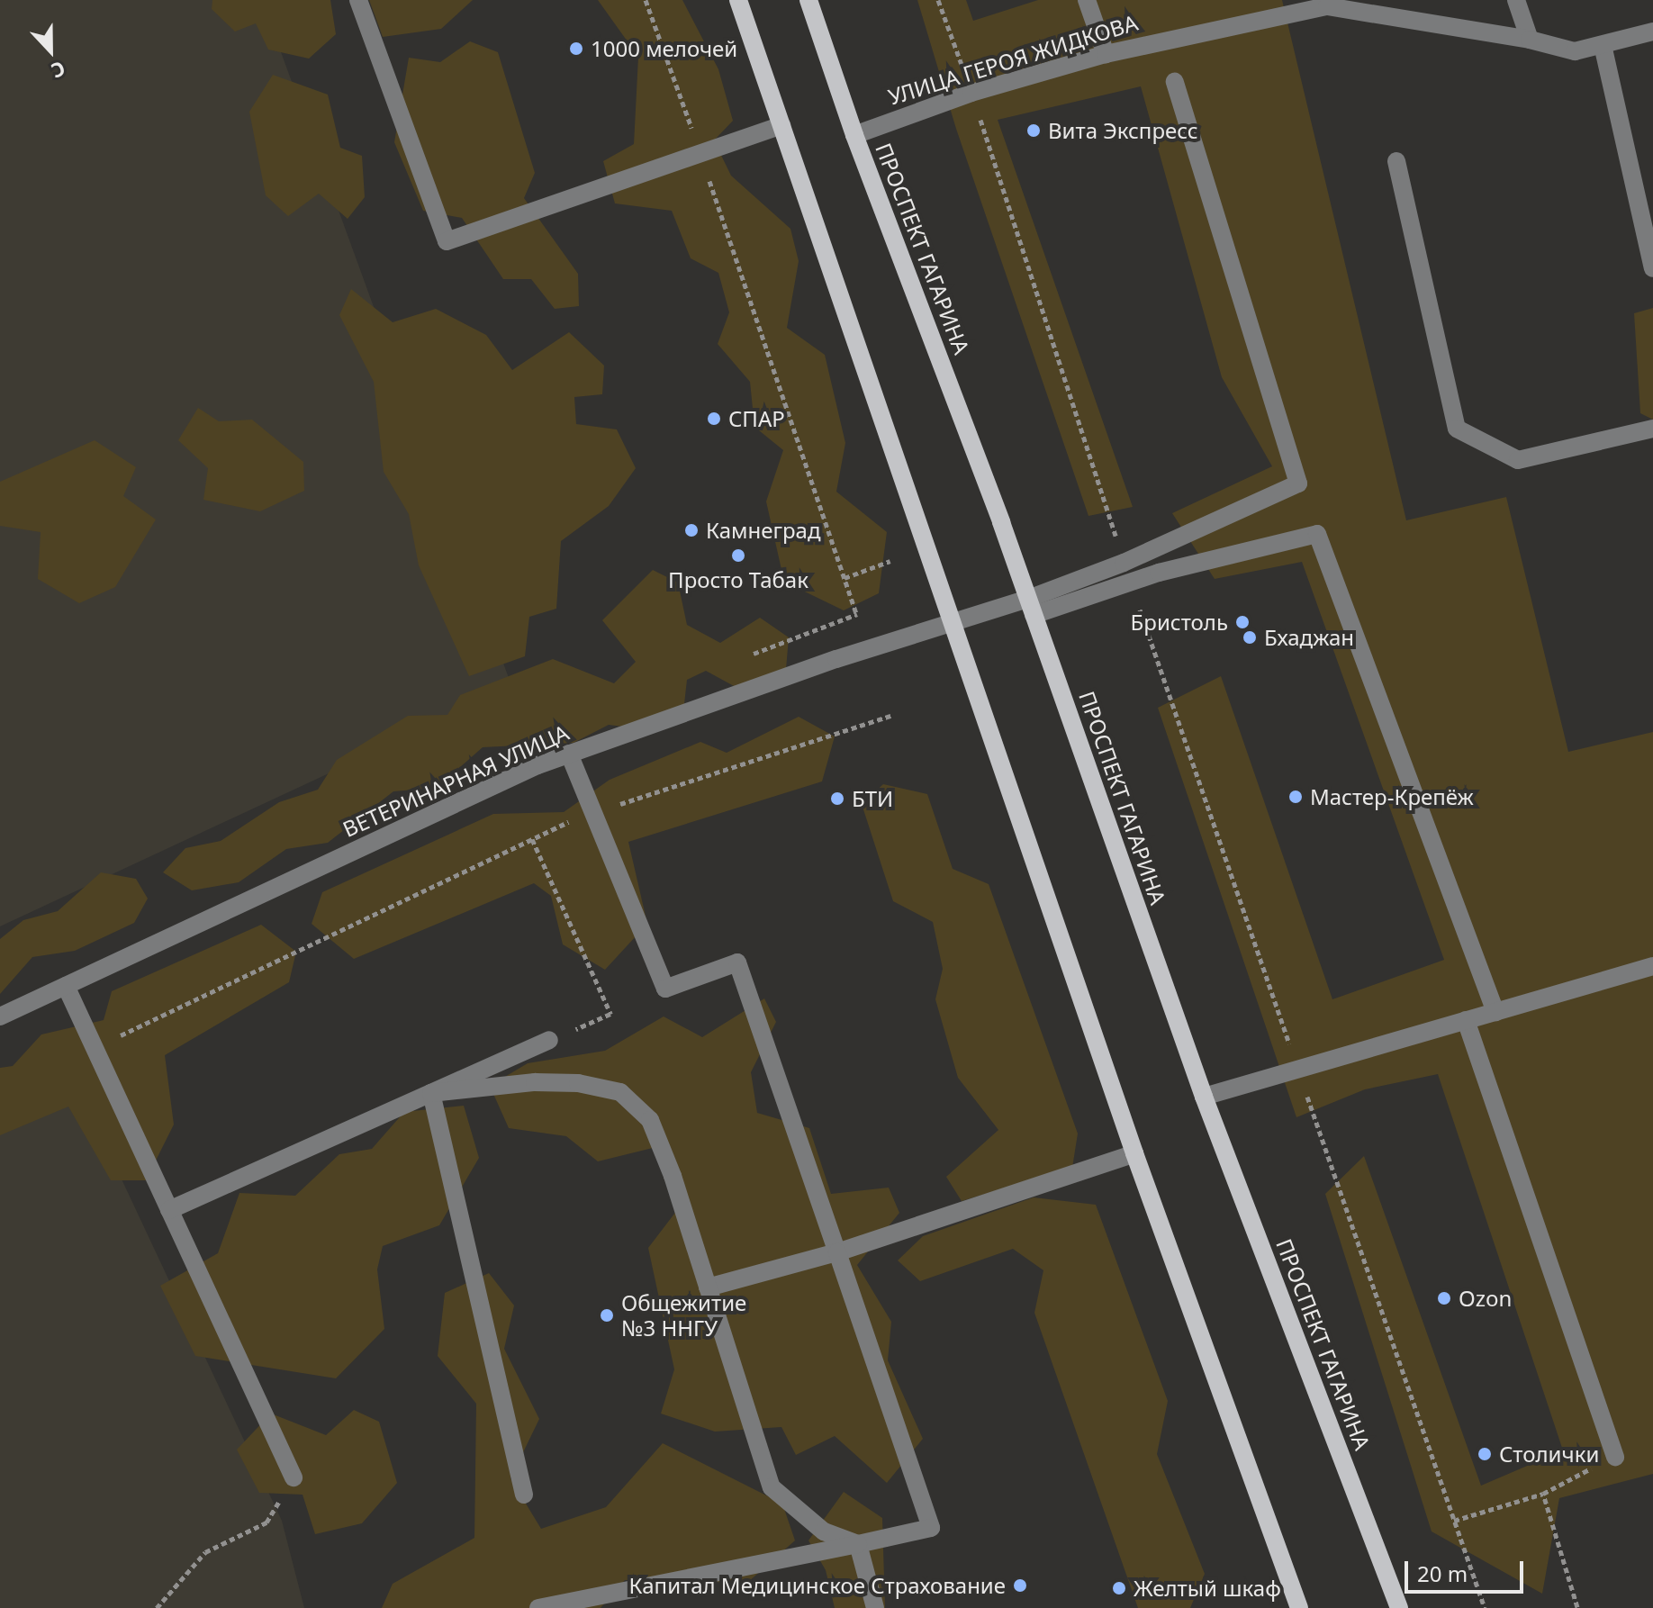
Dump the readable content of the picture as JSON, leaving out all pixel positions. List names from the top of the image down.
{
  "streets": {
    "main road": ["ПРОСПЕКТ ГАГАРИНА"],
    "street": ["УЛИЦА ГЕРОЯ ЖИДКОВА", "ВЕТЕРИНАРНАЯ УЛИЦА"]
  },
  "crossings": [
    ["УЛИЦА ГЕРОЯ ЖИДКОВА", "ПРОСПЕКТ ГАГАРИНА"],
    ["ПРОСПЕКТ ГАГАРИНА", "ВЕТЕРИНАРНАЯ УЛИЦА"]
  ],
  "places": [
    "1000 мелочей",
    "Вита Экспресс",
    "СПАР",
    "Камнеград",
    "Просто Табак",
    "Бристоль",
    "Бхаджан",
    "Мастер-Крепёж",
    "БТИ",
    "Ozon",
    "Общежитие №3 ННГУ",
    "Столички",
    "Капитал Медицинское Страхование",
    "Желтый шкаф"
  ],
  "scale_bar": "20 m",
  "north": "bottom"
}
